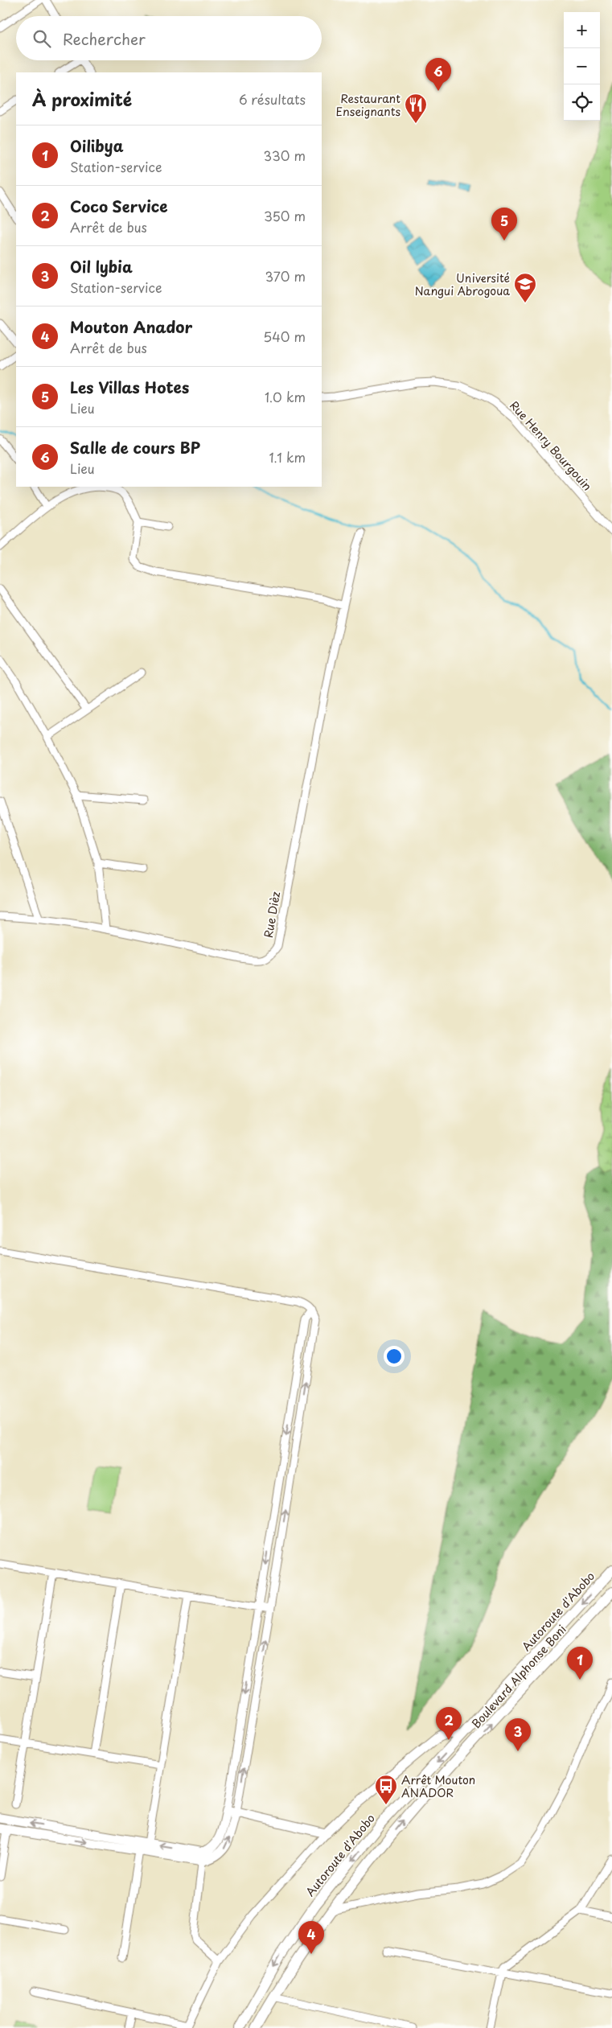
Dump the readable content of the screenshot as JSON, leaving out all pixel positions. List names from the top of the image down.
{
  "streets": {
    "main road": ["Autoroute d'Abobo", "Boulevard Alphonse Boni"],
    "street": ["Rue Henry Bourgouin", "Rue Dièz"]
  },
  "one_way": ["Autoroute d'Abobo"],
  "places": {
    "restaurant": ["Restaurant Enseignants"],
    "school or university": ["Université Nangui Abrogoua"],
    "bus stop": ["Arrêt Mouton ANADOR"]
  },
  "page": {
    "map_buttons": ["+", "−"],
    "search": "Rechercher",
    "pins": [
      "6",
      "5",
      "1",
      "2",
      "3",
      "4"
    ],
    "heading": ["À proximité", "6 résultats"],
    "list": [
      {
        "mark": "1",
        "name": "Oilibya",
        "note": "Station-service",
        "value": "330 m"
      },
      {
        "mark": "2",
        "name": "Coco Service",
        "note": "Arrêt de bus",
        "value": "350 m"
      },
      {
        "mark": "3",
        "name": "Oil lybia",
        "note": "Station-service",
        "value": "370 m"
      },
      {
        "mark": "4",
        "name": "Mouton Anador",
        "note": "Arrêt de bus",
        "value": "540 m"
      },
      {
        "mark": "5",
        "name": "Les Villas Hotes",
        "note": "Lieu",
        "value": "1.0 km"
      },
      {
        "mark": "6",
        "name": "Salle de cours BP",
        "note": "Lieu",
        "value": "1.1 km"
      }
    ]
  }
}
